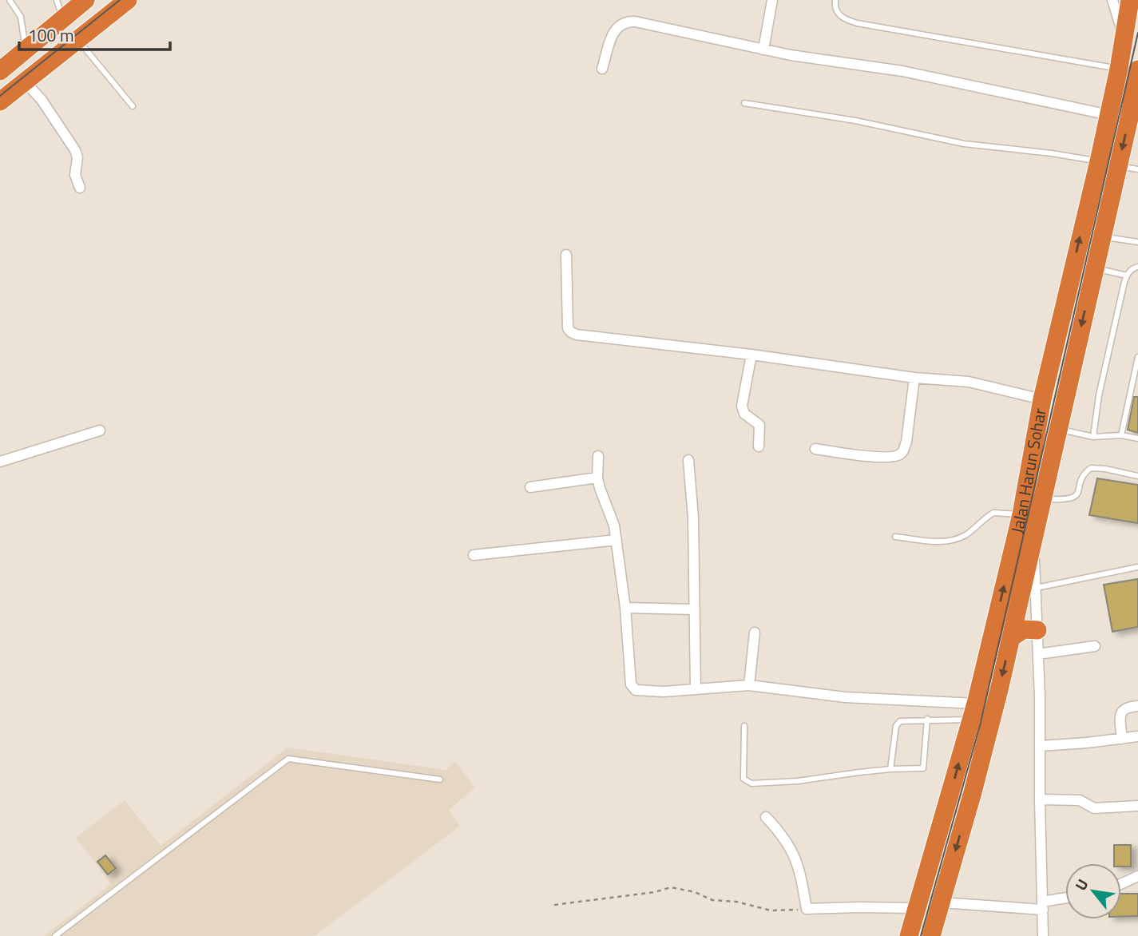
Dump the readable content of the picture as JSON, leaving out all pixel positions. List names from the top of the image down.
{
  "streets": {
    "highway": ["Jalan Harun Sohar"]
  },
  "scale_bar": "100 m",
  "north": "top left"
}
